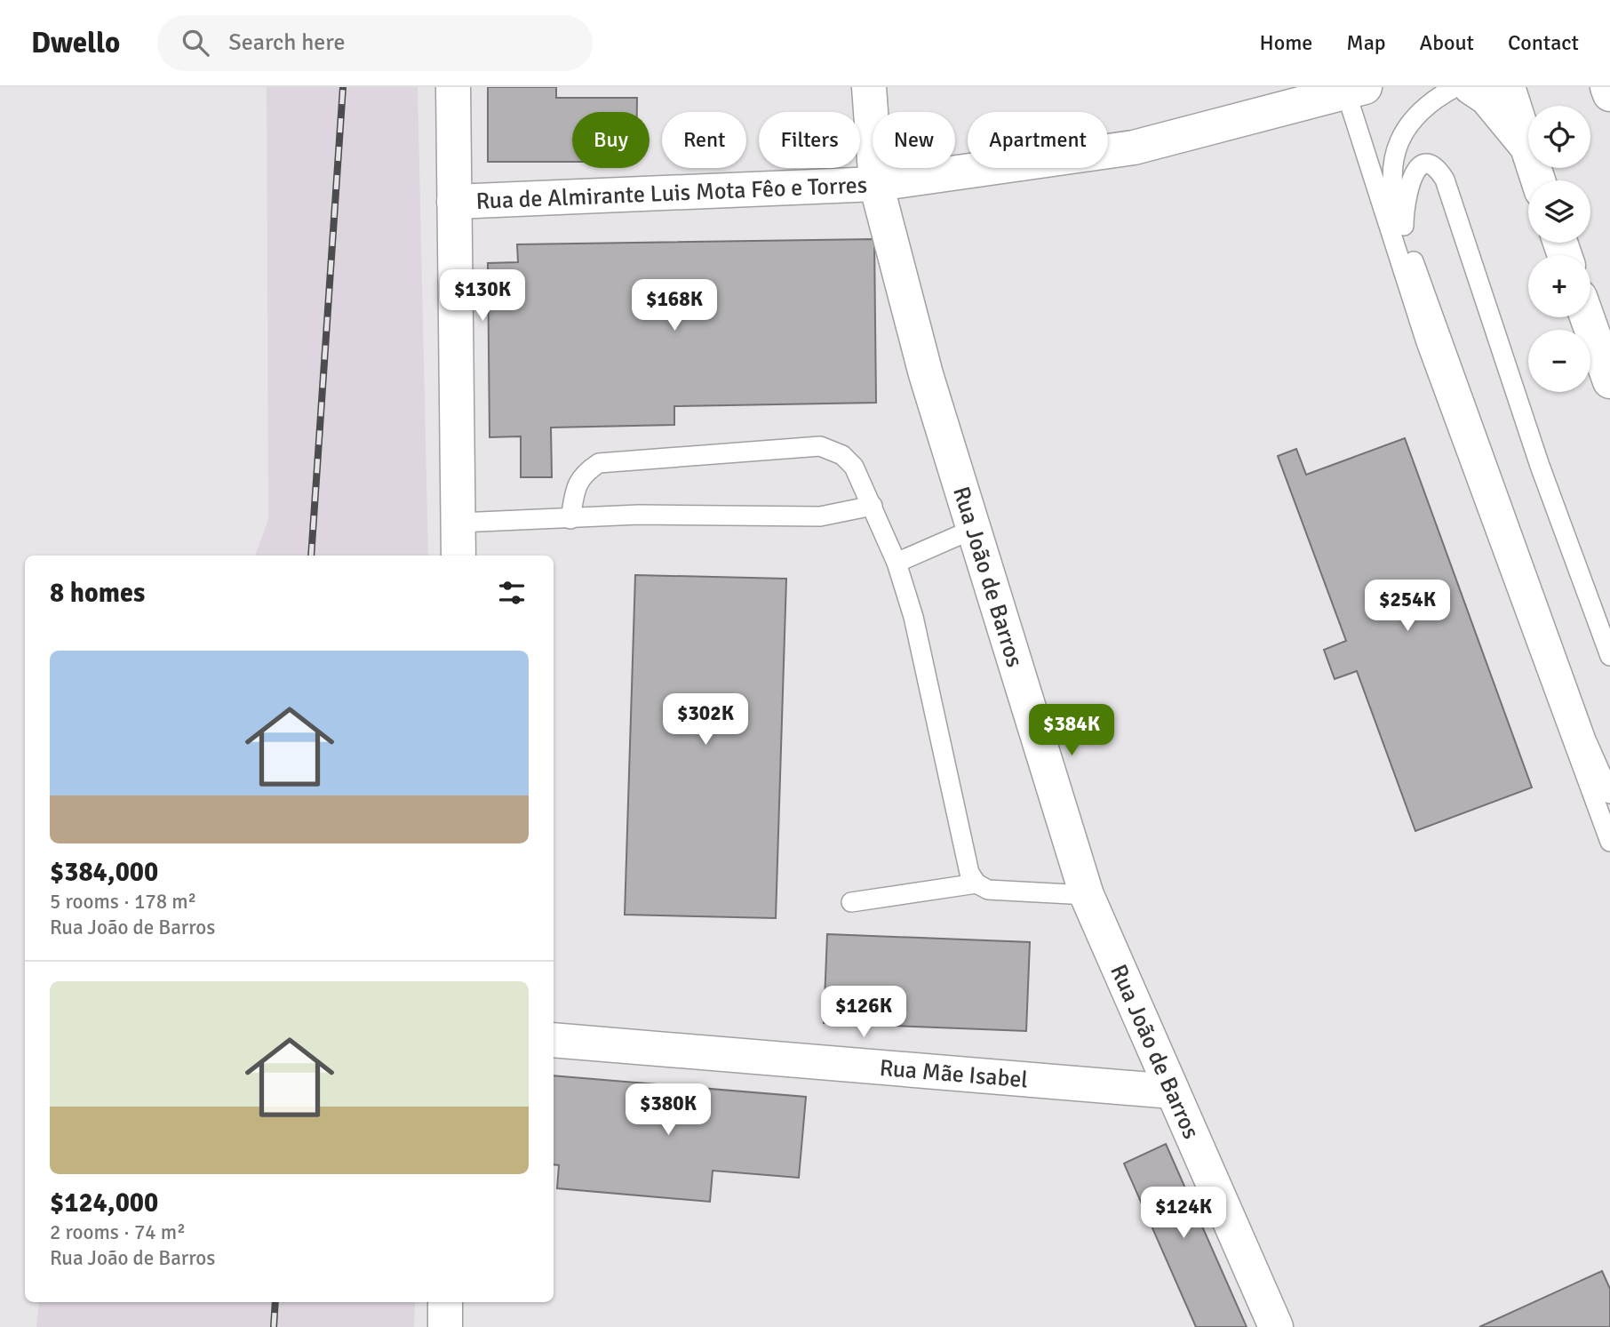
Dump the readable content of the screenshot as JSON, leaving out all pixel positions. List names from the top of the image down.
{
  "streets": {
    "street": ["Rua de Almirante Luis Mota Fêo e Torres", "Rua João de Barros", "Rua Mãe Isabel"]
  },
  "crossings": [
    ["Rua de Almirante Luis Mota Fêo e Torres", "Rua João de Barros"],
    ["Rua João de Barros", "Rua Mãe Isabel"]
  ],
  "page": {
    "header": "Dwello",
    "search": "Search here",
    "nav": [
      "Home",
      "Map",
      "About",
      "Contact"
    ],
    "map_buttons": ["+", "−"],
    "chip": [
      "Buy",
      "Rent",
      "Filters",
      "New",
      "Apartment"
    ],
    "price": [
      "$130K",
      "$168K",
      "$254K",
      "$302K",
      "$384K",
      "$126K",
      "$380K",
      "$124K"
    ],
    "heading": "8 homes",
    "list": [
      {
        "name": "$384,000",
        "note": "5 rooms · 178 m² · Rua João de Barros"
      },
      {
        "name": "$124,000",
        "note": "2 rooms · 74 m² · Rua João de Barros"
      }
    ]
  }
}
